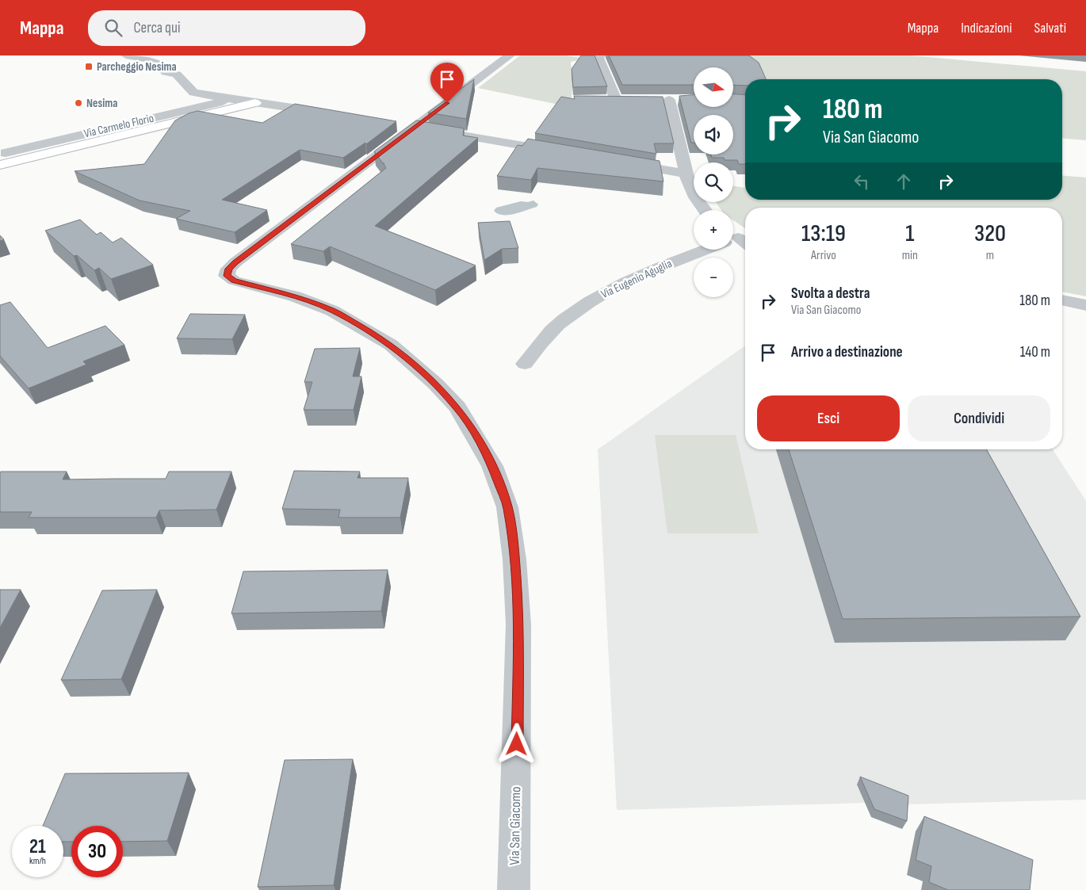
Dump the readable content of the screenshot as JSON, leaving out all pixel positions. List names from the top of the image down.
{
  "streets": {
    "street": ["Via Carmelo Florio", "Via Eugenio Aguglia", "Via San Giacomo"]
  },
  "places": {
    "transit": ["Parcheggio Nesima"],
    "other": ["Nesima"]
  },
  "north": "right",
  "page": {
    "header": "Mappa",
    "search": "Cerca qui",
    "nav": ["Mappa", "Indicazioni", "Salvati"],
    "map_buttons": ["+", "−"],
    "turn": ["180 m", "Via San Giacomo"],
    "eta": [
      "13:19",
      "Arrivo",
      "1",
      "min",
      "320",
      "m"
    ],
    "list": [
      {
        "name": "Svolta a destra",
        "note": "Via San Giacomo",
        "value": "180 m"
      },
      {
        "name": "Arrivo a destinazione",
        "value": "140 m"
      }
    ],
    "buttons": ["Esci", "Condividi"],
    "speed": "21 km/h",
    "limit": "30"
  }
}
